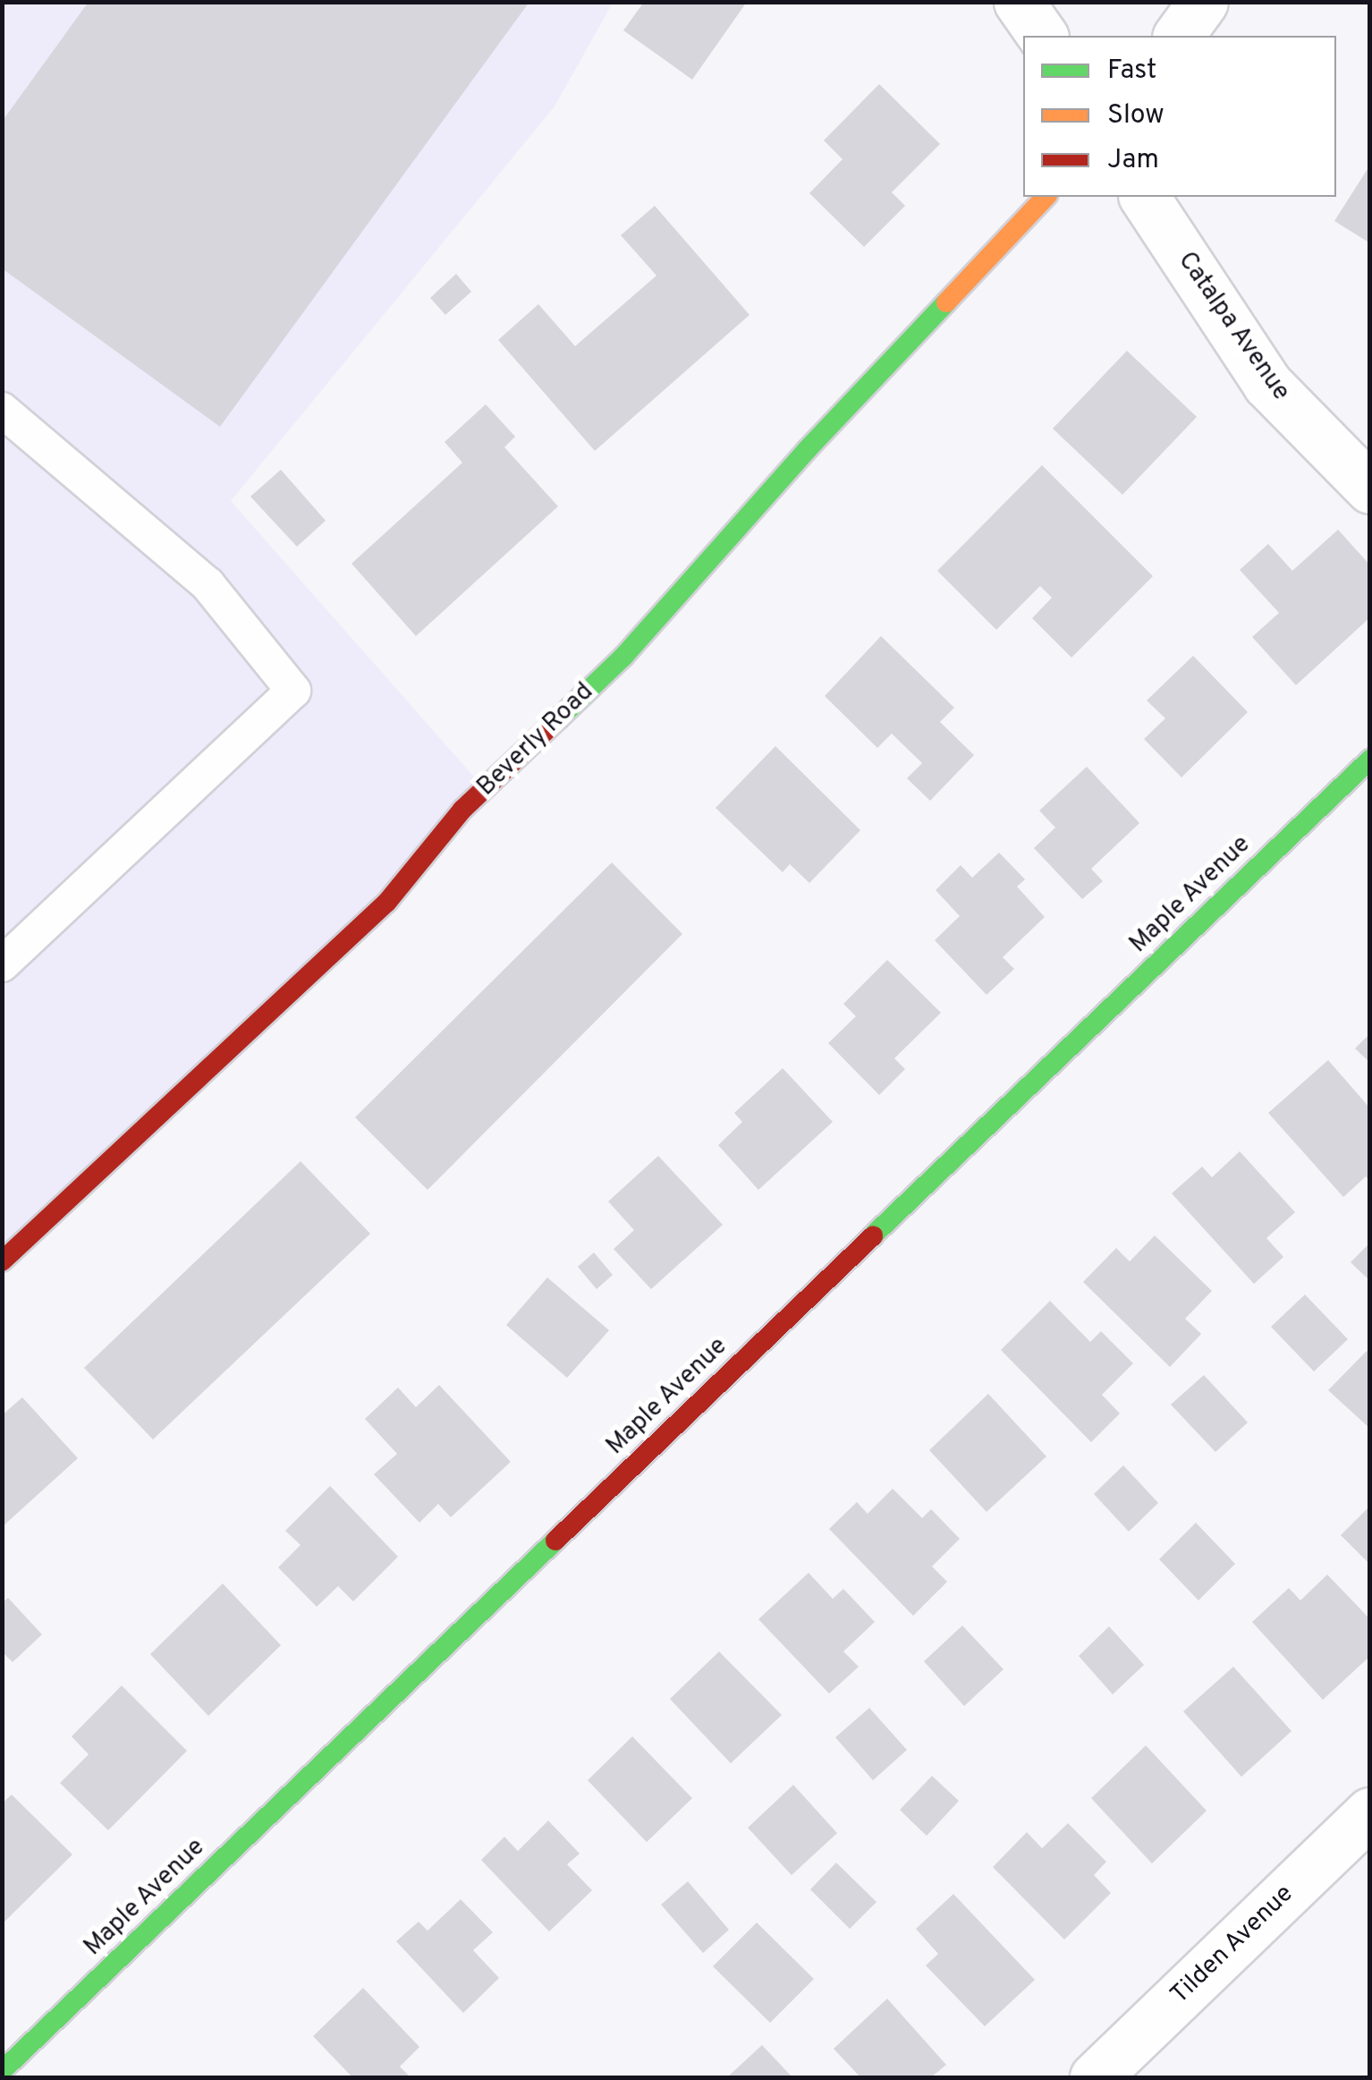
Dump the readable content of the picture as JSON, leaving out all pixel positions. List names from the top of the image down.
{
  "streets": {
    "street": [
      "Catalpa Avenue",
      "Beverly Road",
      "Maple Avenue",
      "Tilden Avenue"
    ]
  },
  "legend": ["Fast", "Slow", "Jam"]
}
